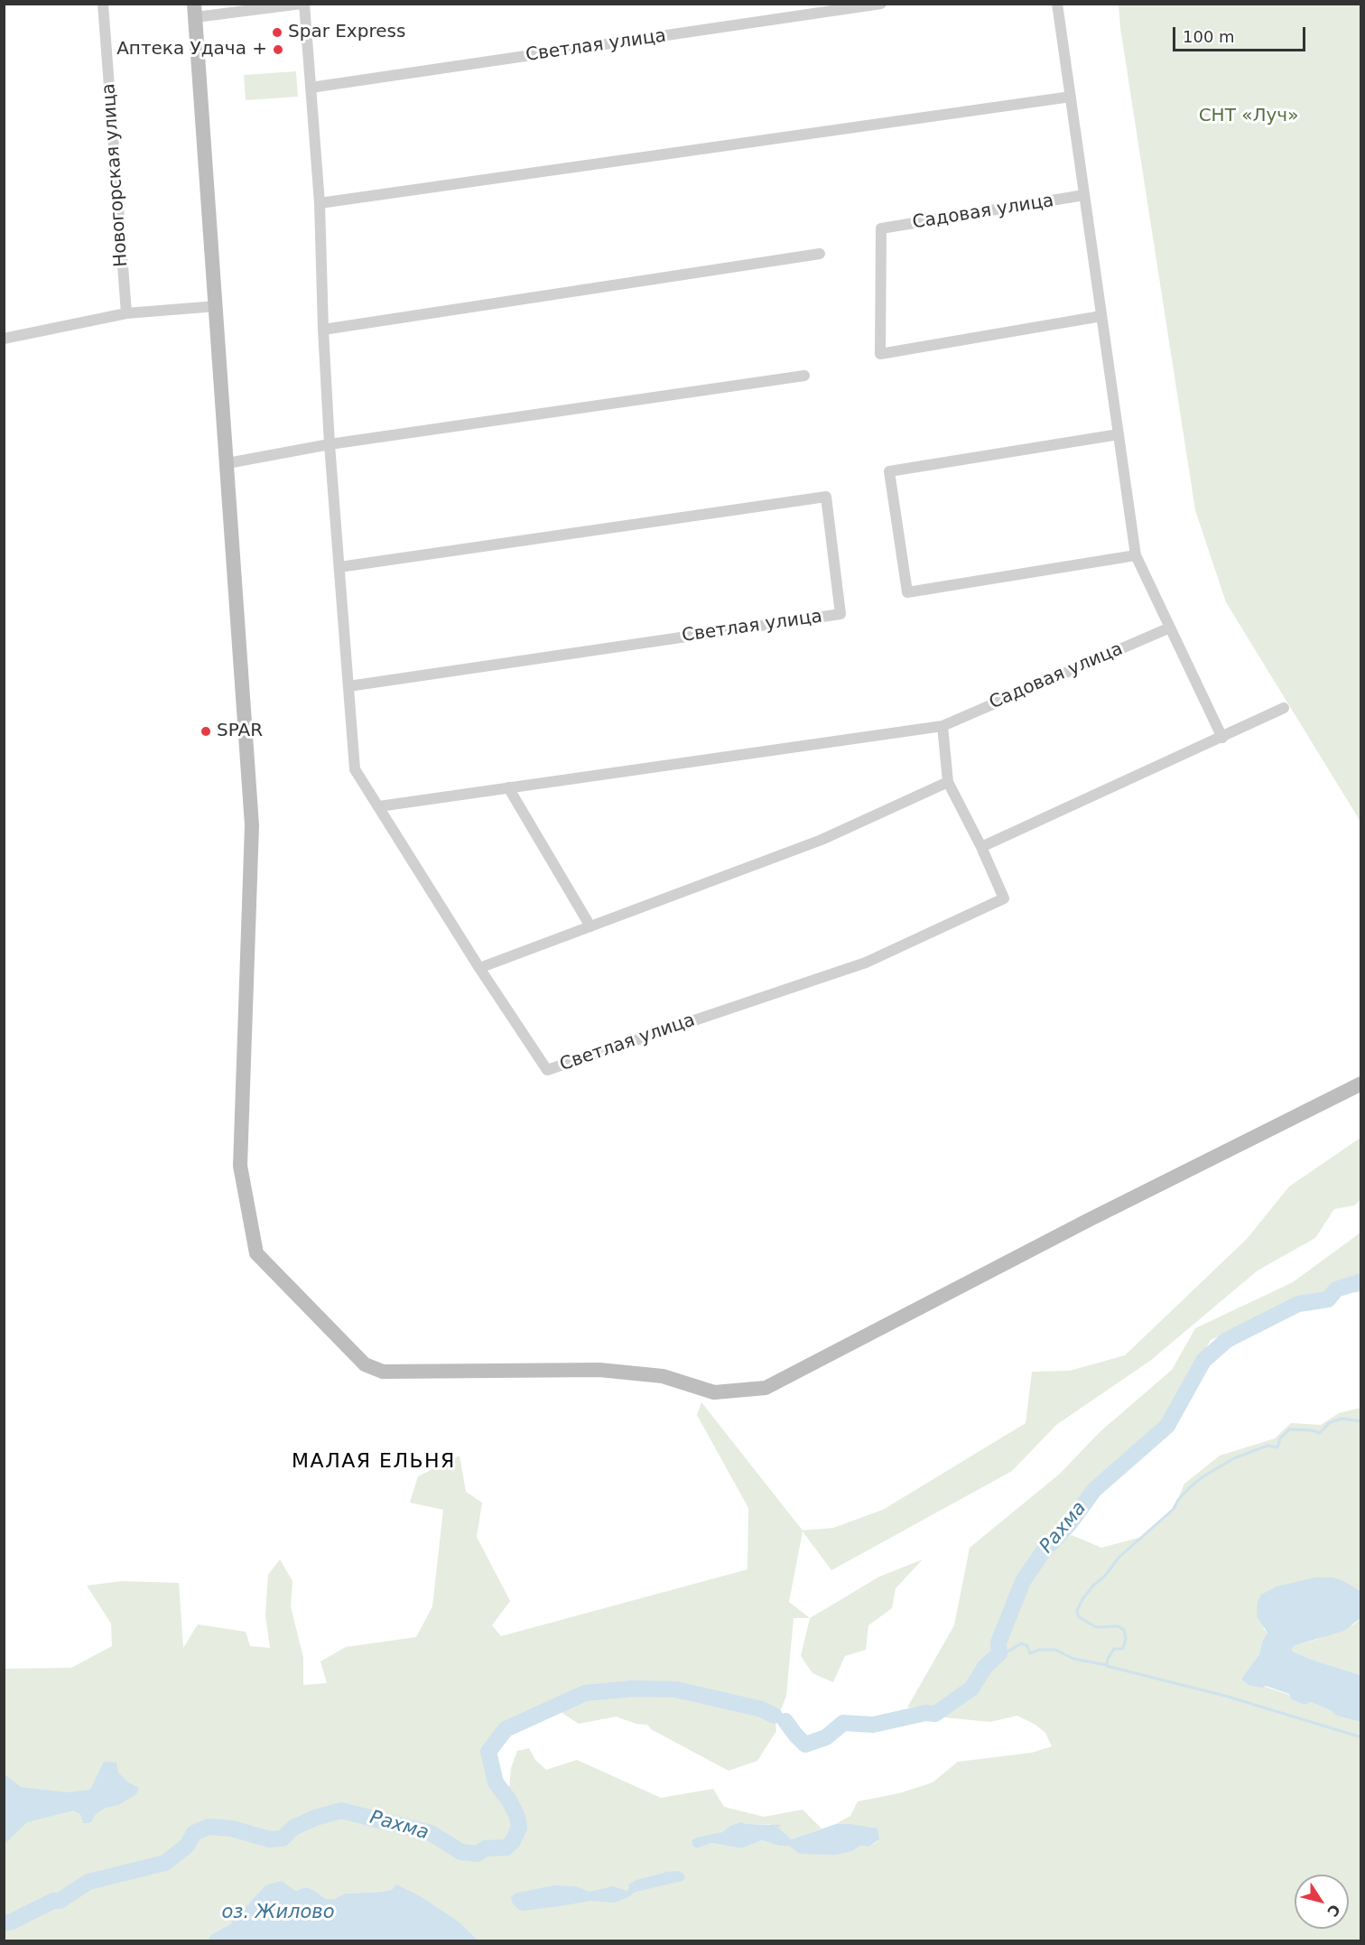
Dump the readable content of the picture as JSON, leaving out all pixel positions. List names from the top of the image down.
{
  "streets": {
    "street": ["Светлая улица", "Новогорская улица", "Садовая улица"]
  },
  "districts": ["МАЛАЯ ЕЛЬНЯ"],
  "water": ["Рахма", "оз. Жилово"],
  "parks": ["СНТ «Луч»"],
  "places": ["Spar Express", "Аптека Удача +", "SPAR"],
  "scale_bar": "100 m",
  "north": "bottom right"
}
